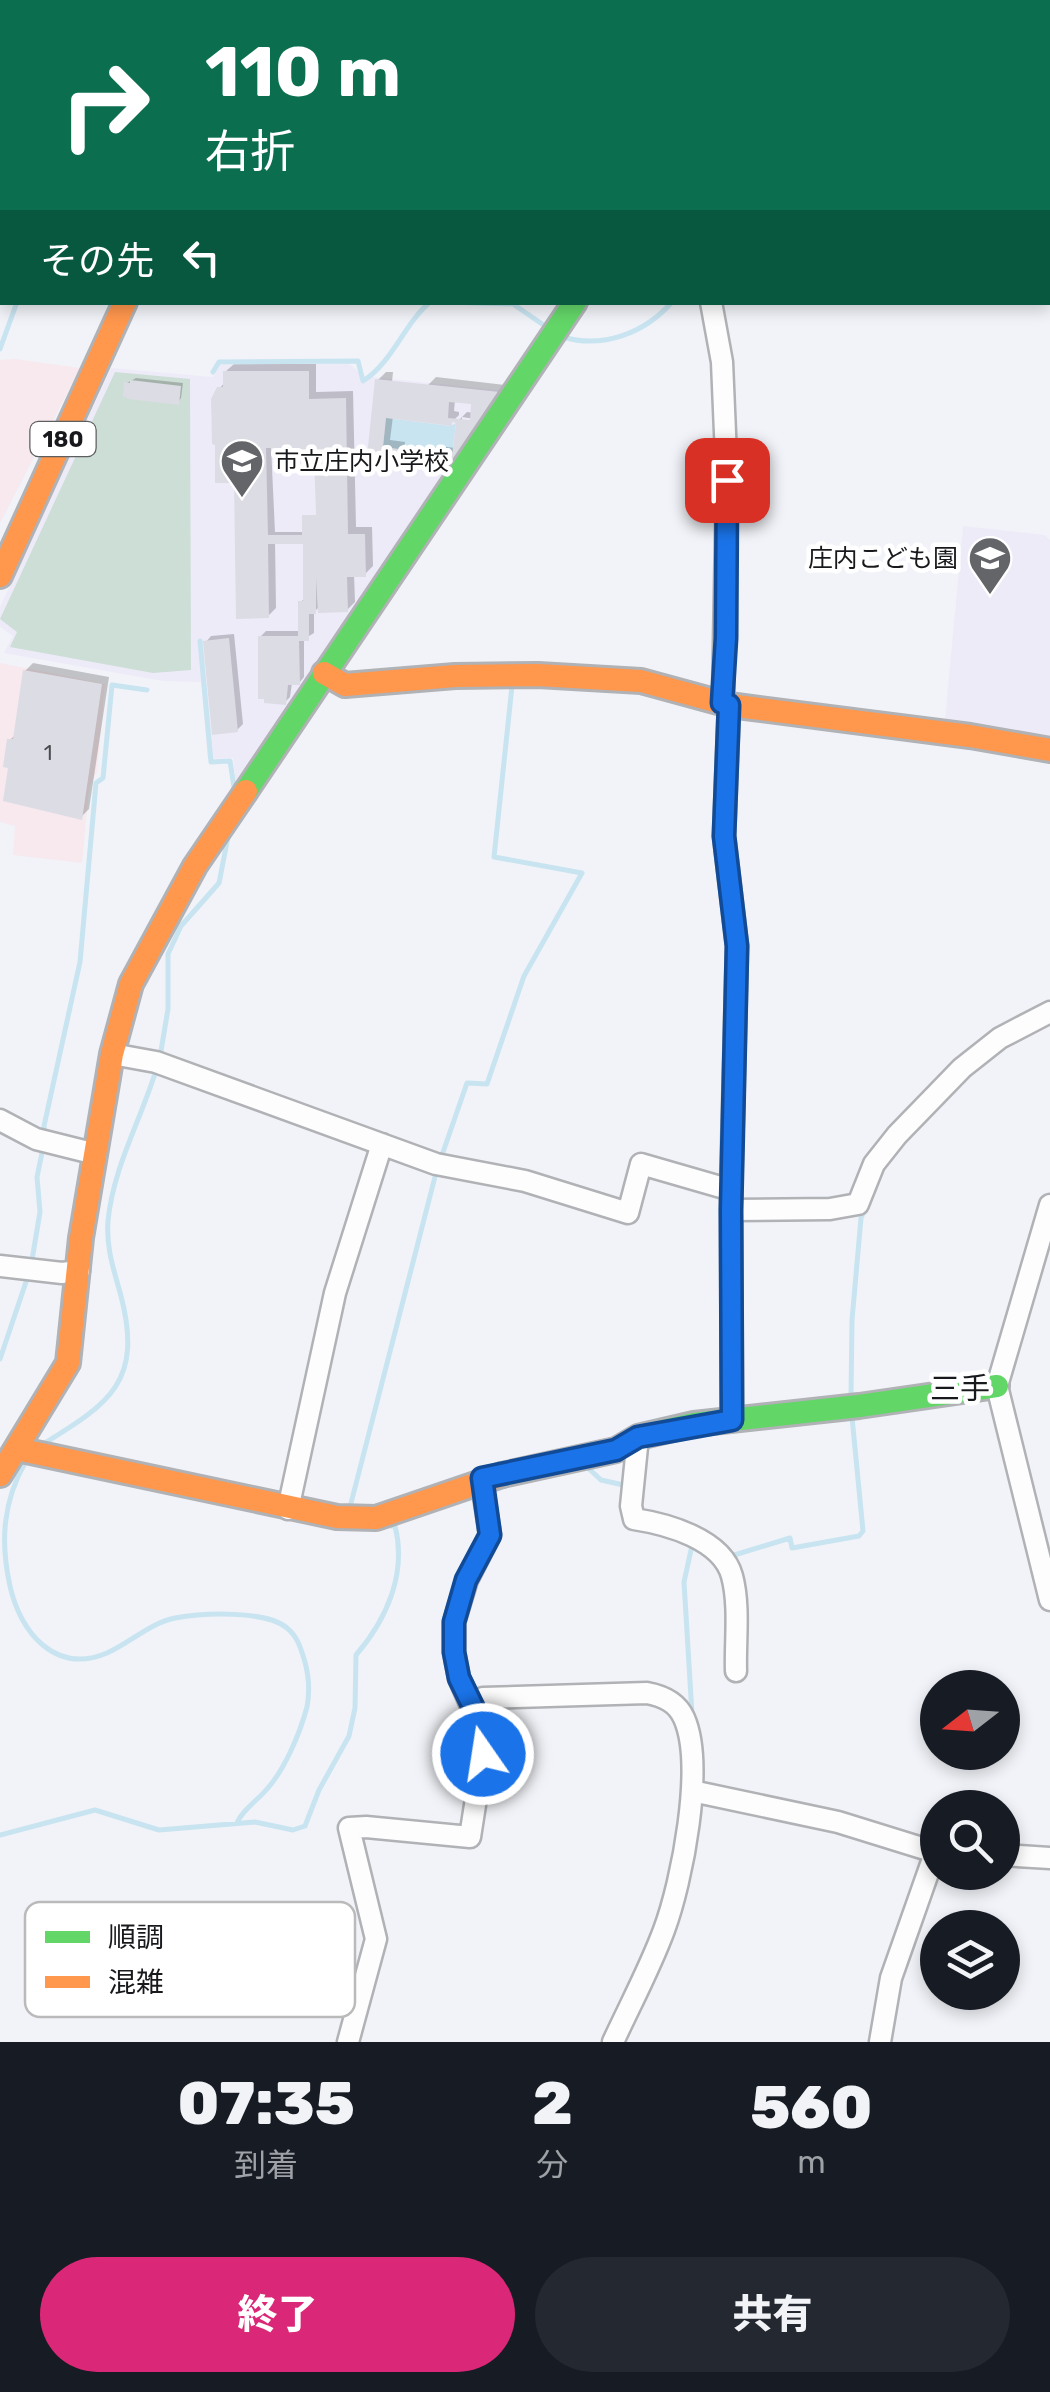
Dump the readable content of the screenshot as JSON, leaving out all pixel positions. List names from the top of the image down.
{
  "streets": {
    "main road": ["180"]
  },
  "districts": ["三手"],
  "places": {
    "school or university": ["市立庄内小学校", "庄内こども園"]
  },
  "house_numbers": ["1"],
  "legend": ["順調", "混雑"],
  "north": "left",
  "page": {
    "turn": ["110 m", "右折"],
    "then": "その先",
    "eta": [
      "07:35",
      "到着",
      "2",
      "分",
      "560",
      "m"
    ],
    "buttons": ["終了", "共有"]
  }
}
